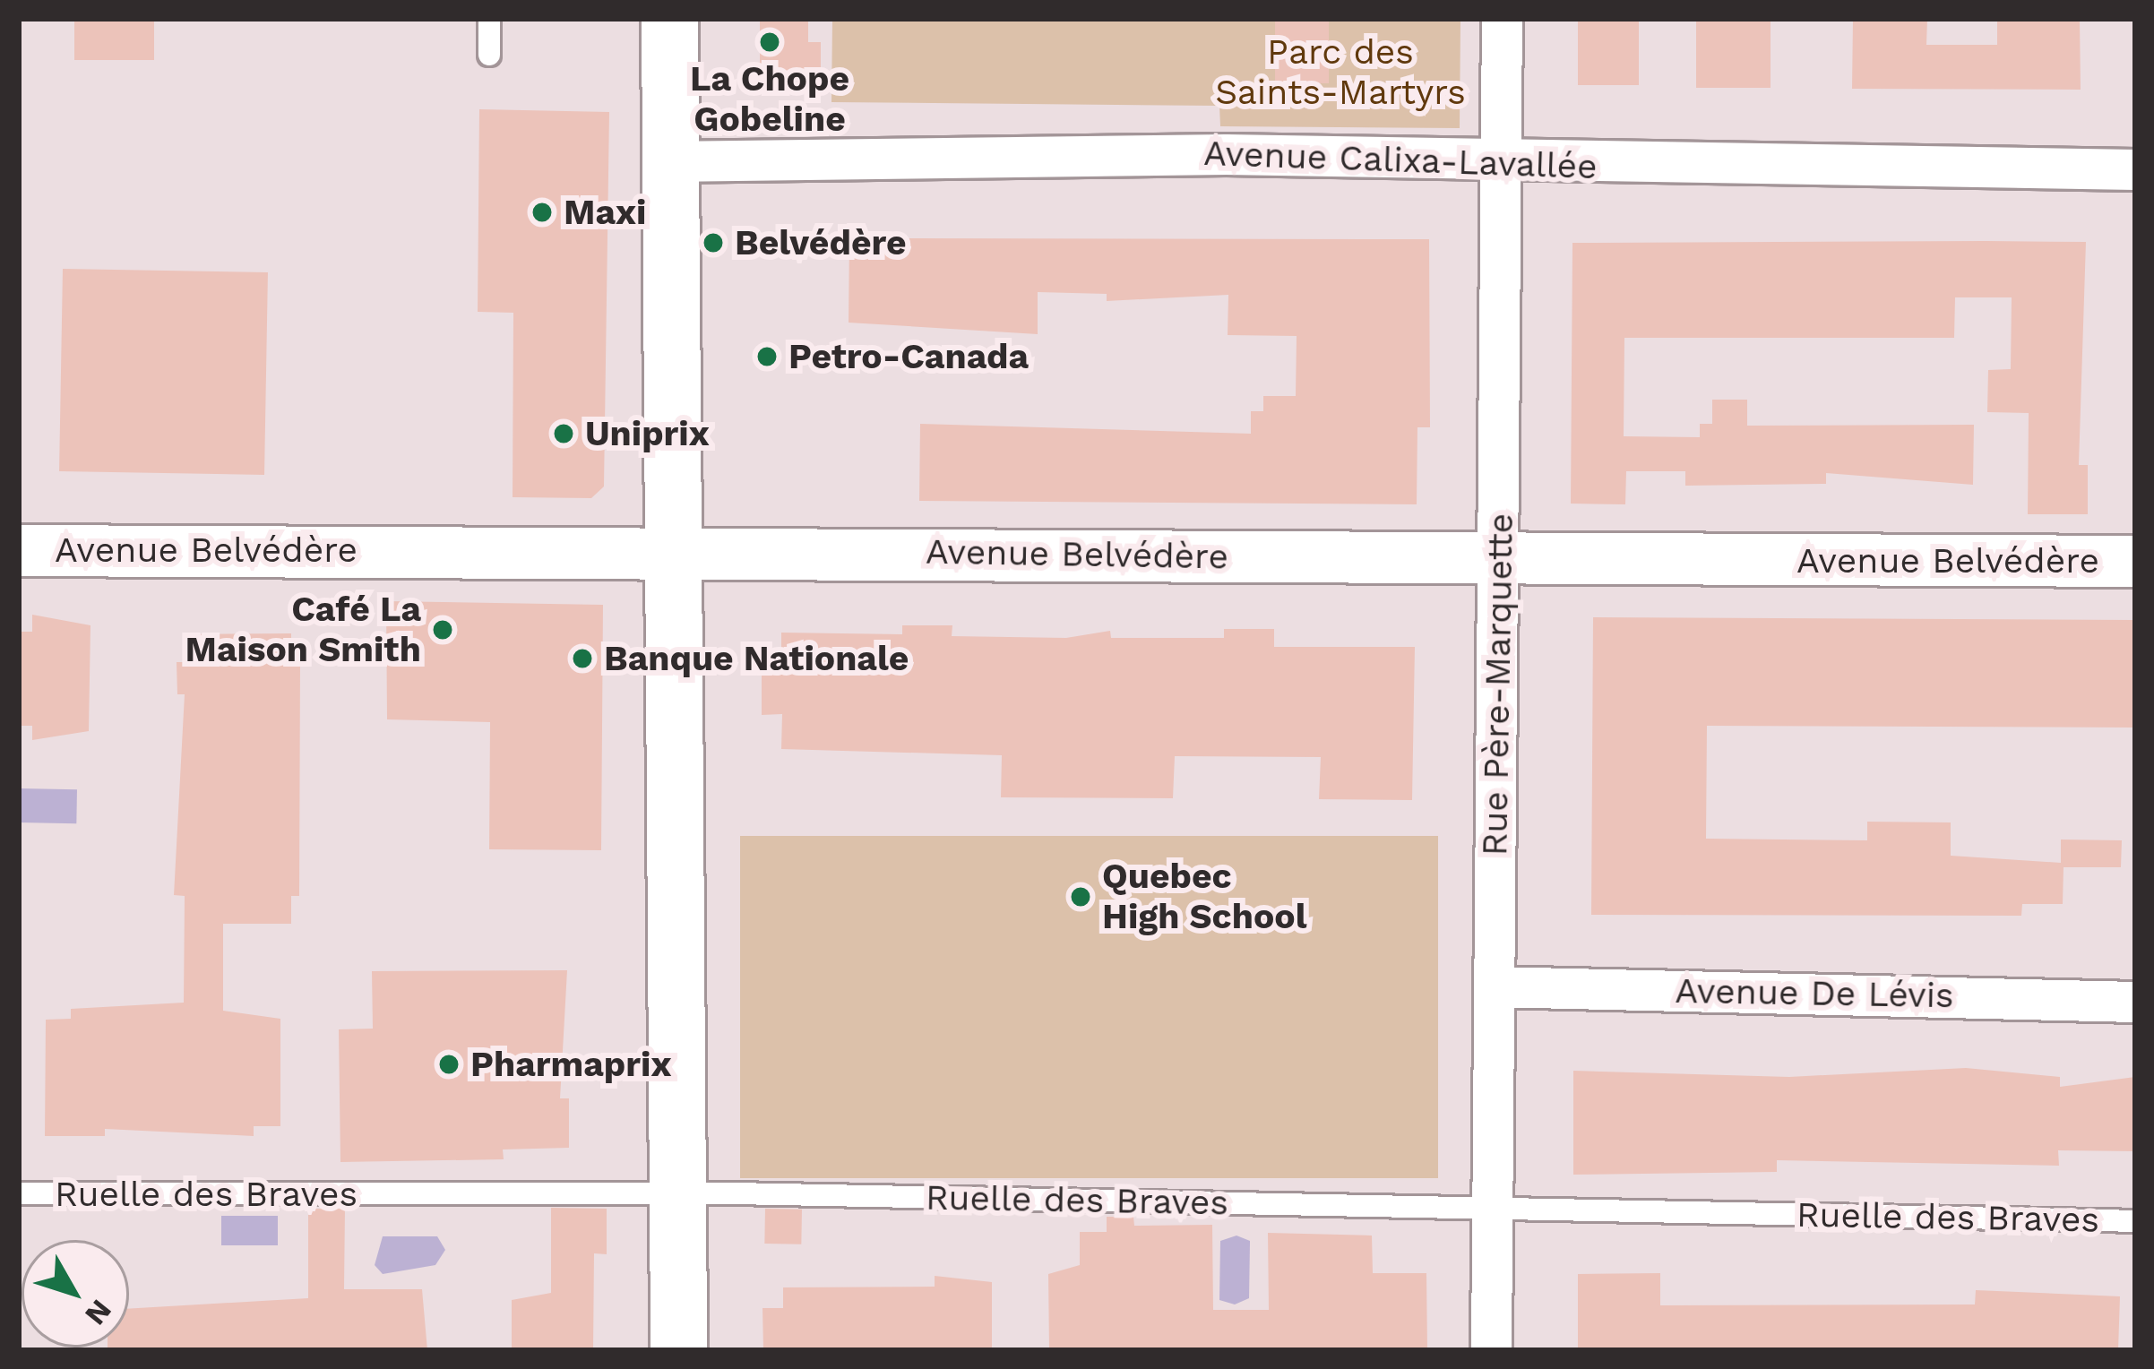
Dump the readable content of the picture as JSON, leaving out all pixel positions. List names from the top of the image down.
{
  "streets": {
    "street": [
      "Avenue Calixa-Lavallée",
      "Avenue Belvédère",
      "Rue Père-Marquette",
      "Avenue De Lévis"
    ],
    "lane": ["Ruelle des Braves"]
  },
  "crossings": [
    ["Avenue Calixa-Lavallée", "Rue Père-Marquette"],
    ["Avenue Belvédère", "Rue Père-Marquette"],
    ["Rue Père-Marquette", "Avenue De Lévis"],
    ["Rue Père-Marquette", "Ruelle des Braves"]
  ],
  "parks": ["Parc des Saints-Martyrs"],
  "places": [
    "La Chope Gobeline",
    "Maxi",
    "Belvédère",
    "Petro-Canada",
    "Uniprix",
    "Café La Maison Smith",
    "Banque Nationale",
    "Quebec High School",
    "Pharmaprix"
  ],
  "north": "bottom right"
}
